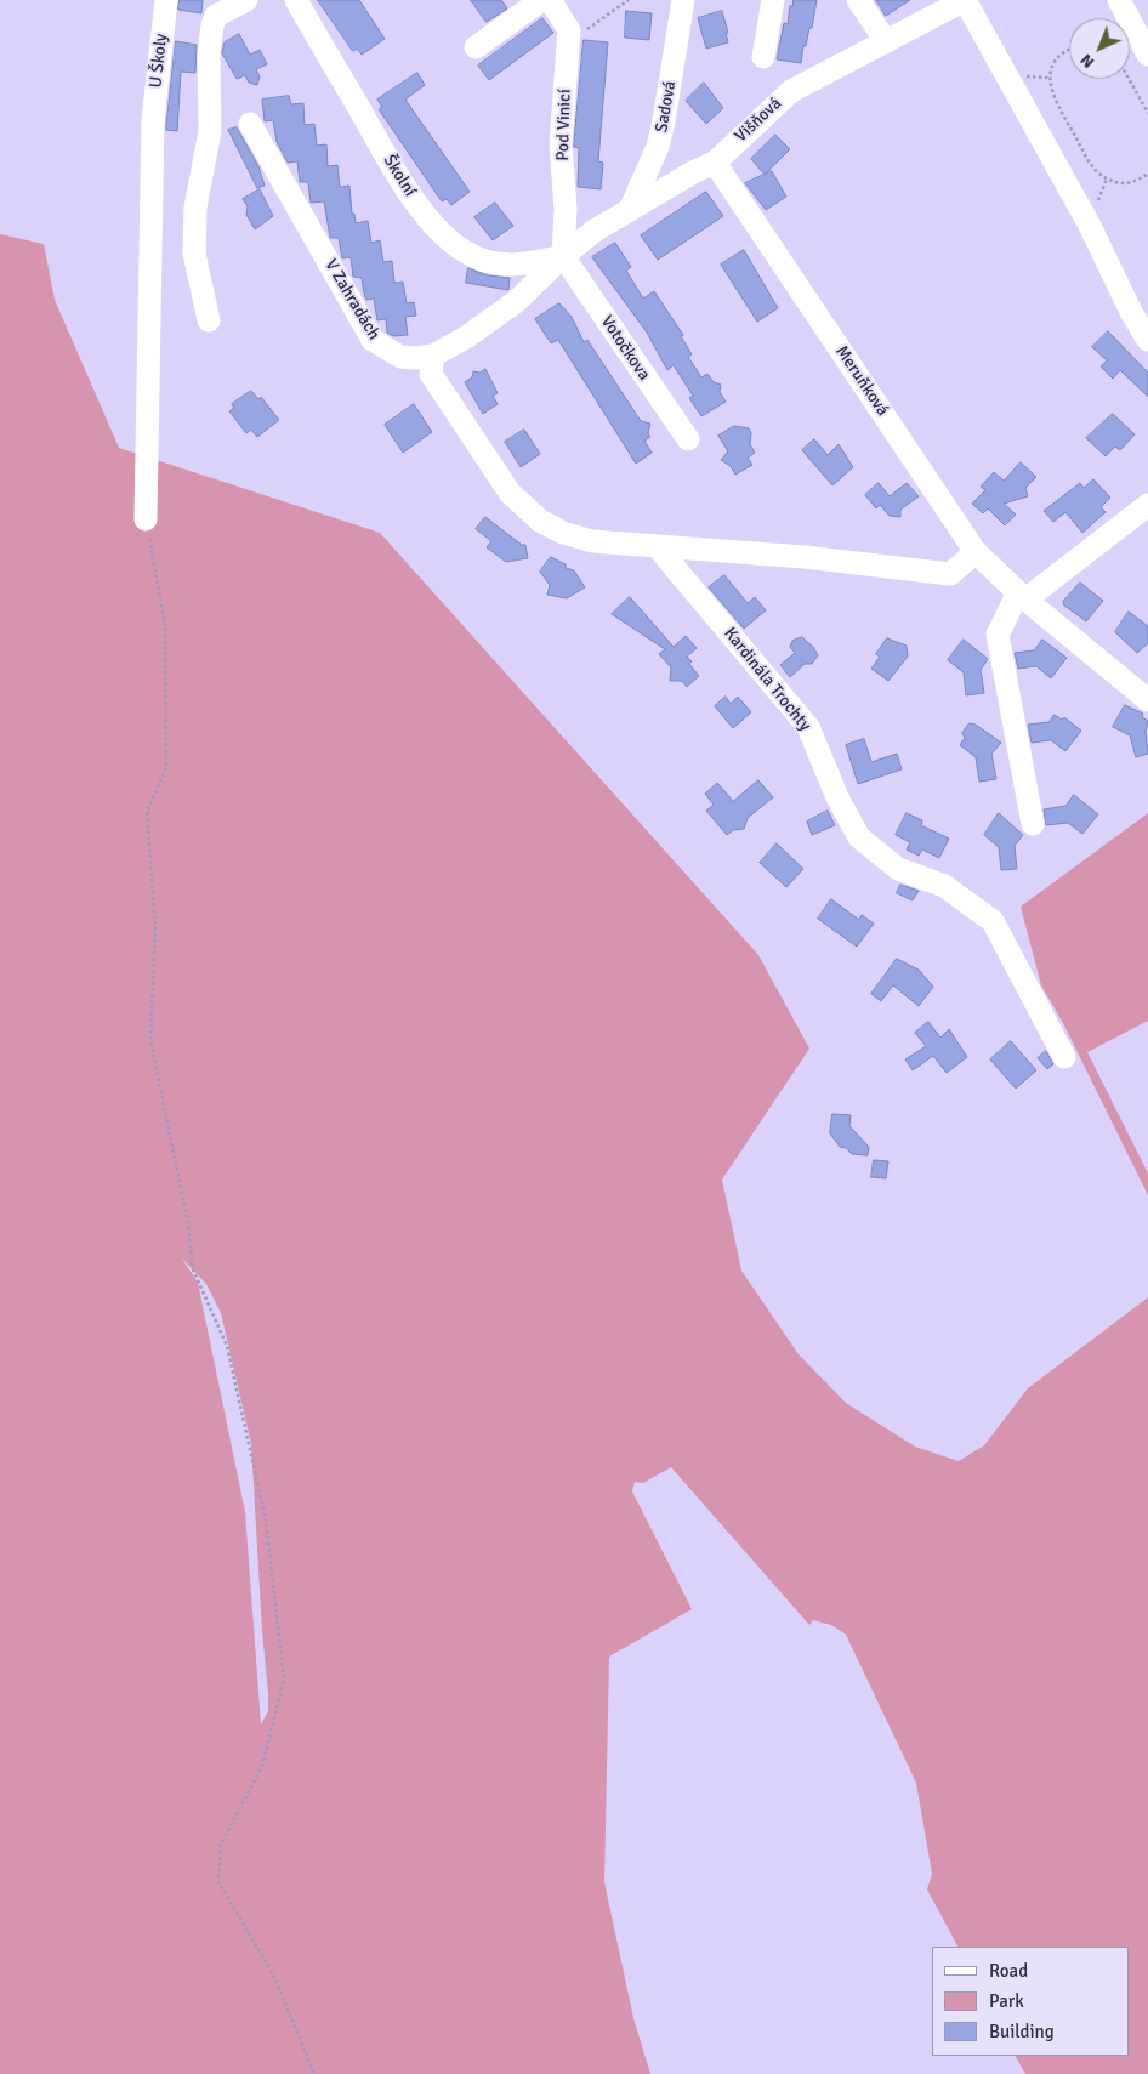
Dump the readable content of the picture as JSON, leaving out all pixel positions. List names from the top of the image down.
{
  "streets": {
    "street": [
      "U Školy",
      "Sadová",
      "Višňová",
      "Pod Vinicí",
      "Školní",
      "V Zahradách",
      "Votočkova",
      "Meruňková",
      "Kardinála Trochty"
    ]
  },
  "crossings": [
    ["Sadová", "Višňová"],
    ["Višňová", "Pod Vinicí"],
    ["Višňová", "Školní"],
    ["Višňová", "V Zahradách"],
    ["Višňová", "Votočkova"],
    ["Višňová", "Meruňková"],
    ["Pod Vinicí", "Školní"],
    ["Pod Vinicí", "V Zahradách"],
    ["Pod Vinicí", "Votočkova"],
    ["Školní", "V Zahradách"],
    ["Školní", "Votočkova"],
    ["V Zahradách", "Votočkova"]
  ],
  "legend": ["Road", "Park", "Building"],
  "north": "bottom left"
}
